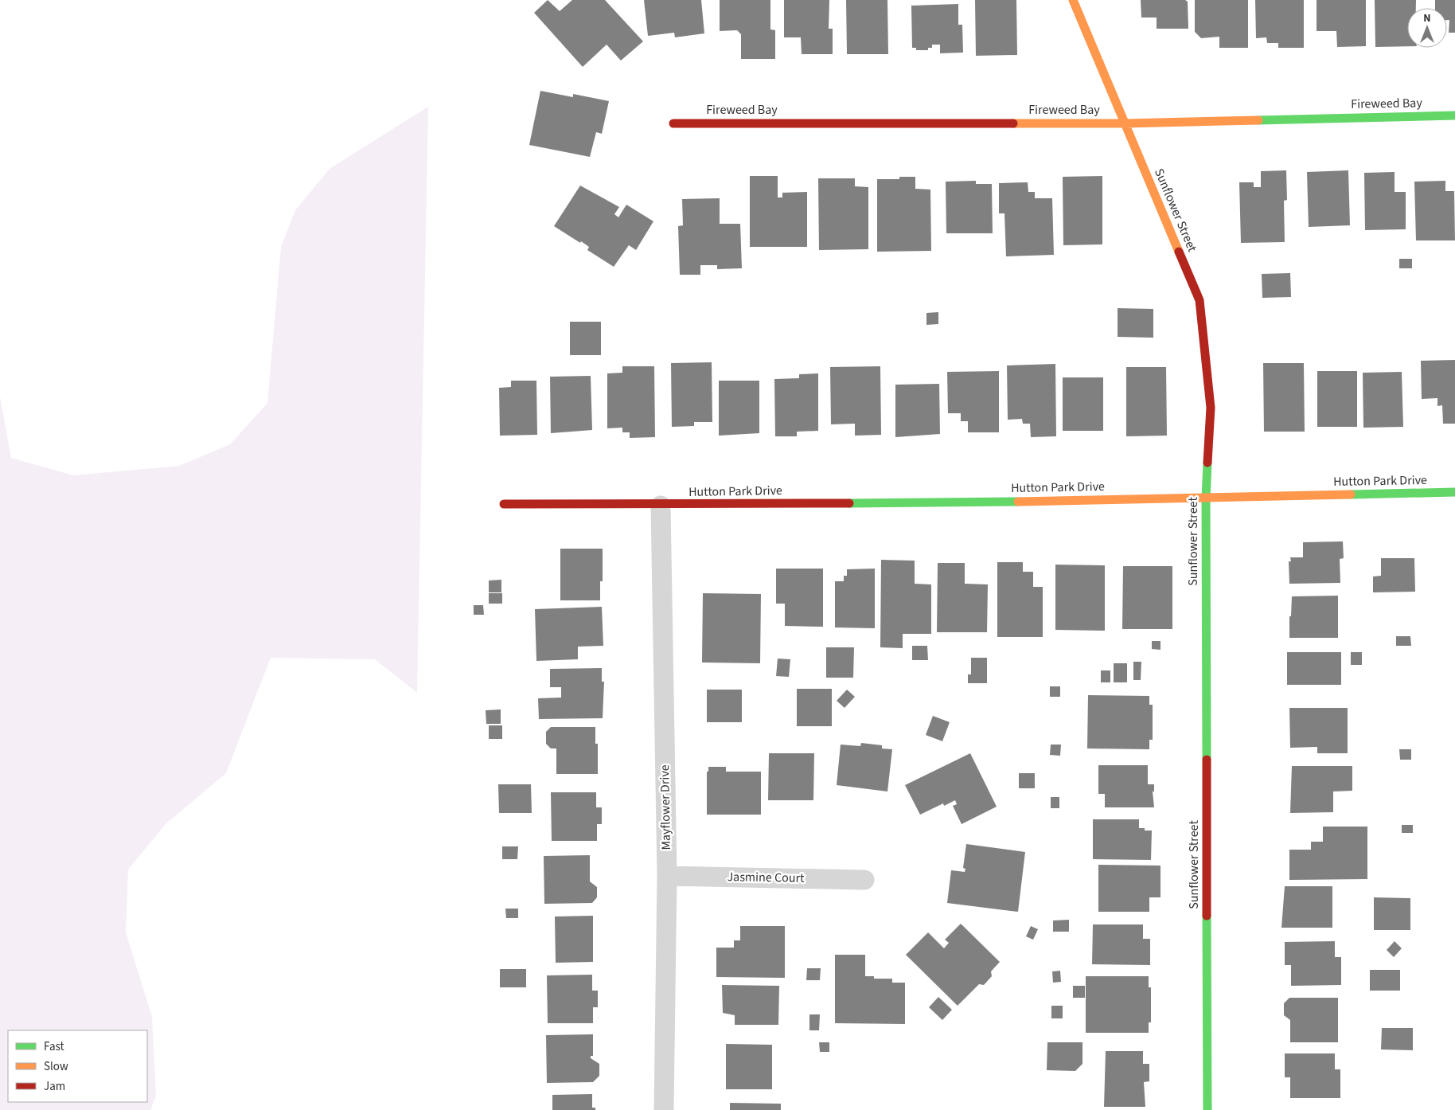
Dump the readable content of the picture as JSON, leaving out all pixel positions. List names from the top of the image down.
{
  "streets": {
    "street": [
      "Fireweed Bay",
      "Sunflower Street",
      "Hutton Park Drive",
      "Mayflower Drive",
      "Jasmine Court"
    ]
  },
  "crossings": [
    ["Fireweed Bay", "Sunflower Street"],
    ["Sunflower Street", "Hutton Park Drive"],
    ["Hutton Park Drive", "Mayflower Drive"],
    ["Mayflower Drive", "Jasmine Court"]
  ],
  "legend": ["Fast", "Slow", "Jam"],
  "north": "top"
}
